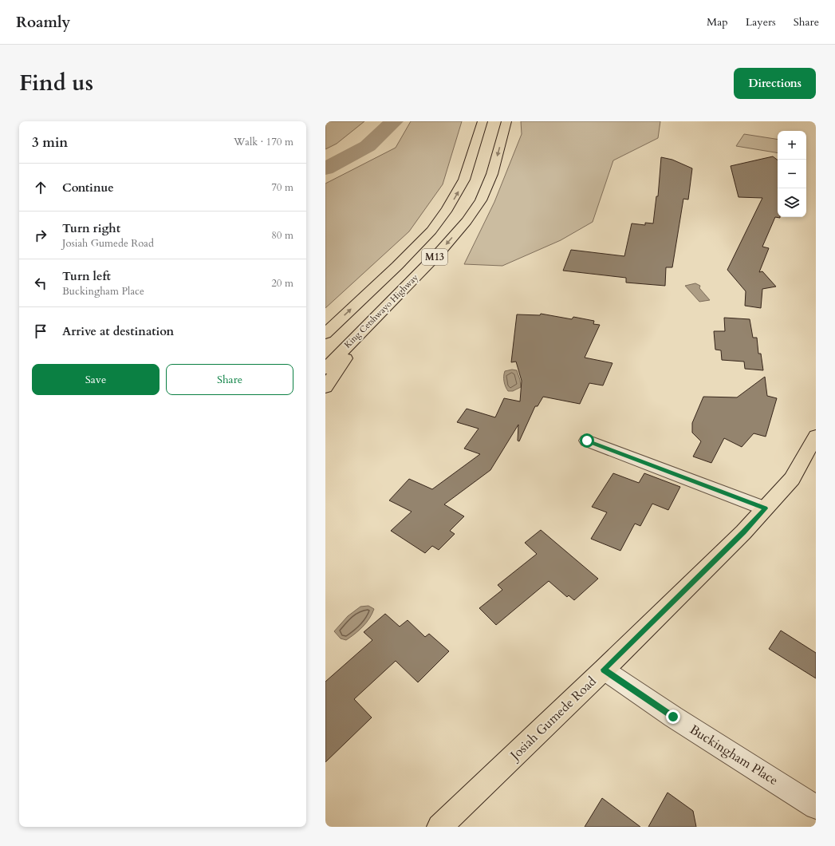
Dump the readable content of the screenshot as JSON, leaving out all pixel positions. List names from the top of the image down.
{
  "streets": {
    "main road": ["M13", "King Cetshwayo Highway", "Josiah Gumede Road"],
    "street": ["Buckingham Place"]
  },
  "crossings": [
    ["Josiah Gumede Road", "Buckingham Place"]
  ],
  "page": {
    "header": "Roamly",
    "nav": ["Map", "Layers", "Share"],
    "title": "Find us",
    "buttons": [
      "Directions",
      ["Save", "Share"]
    ],
    "heading": ["3 min", "Walk · 170 m"],
    "map_buttons": ["+", "−"],
    "list": [
      ["Continue", "70 m"],
      ["Turn right", "Josiah Gumede Road", "80 m"],
      ["Turn left", "Buckingham Place", "20 m"],
      "Arrive at destination"
    ]
  }
}
